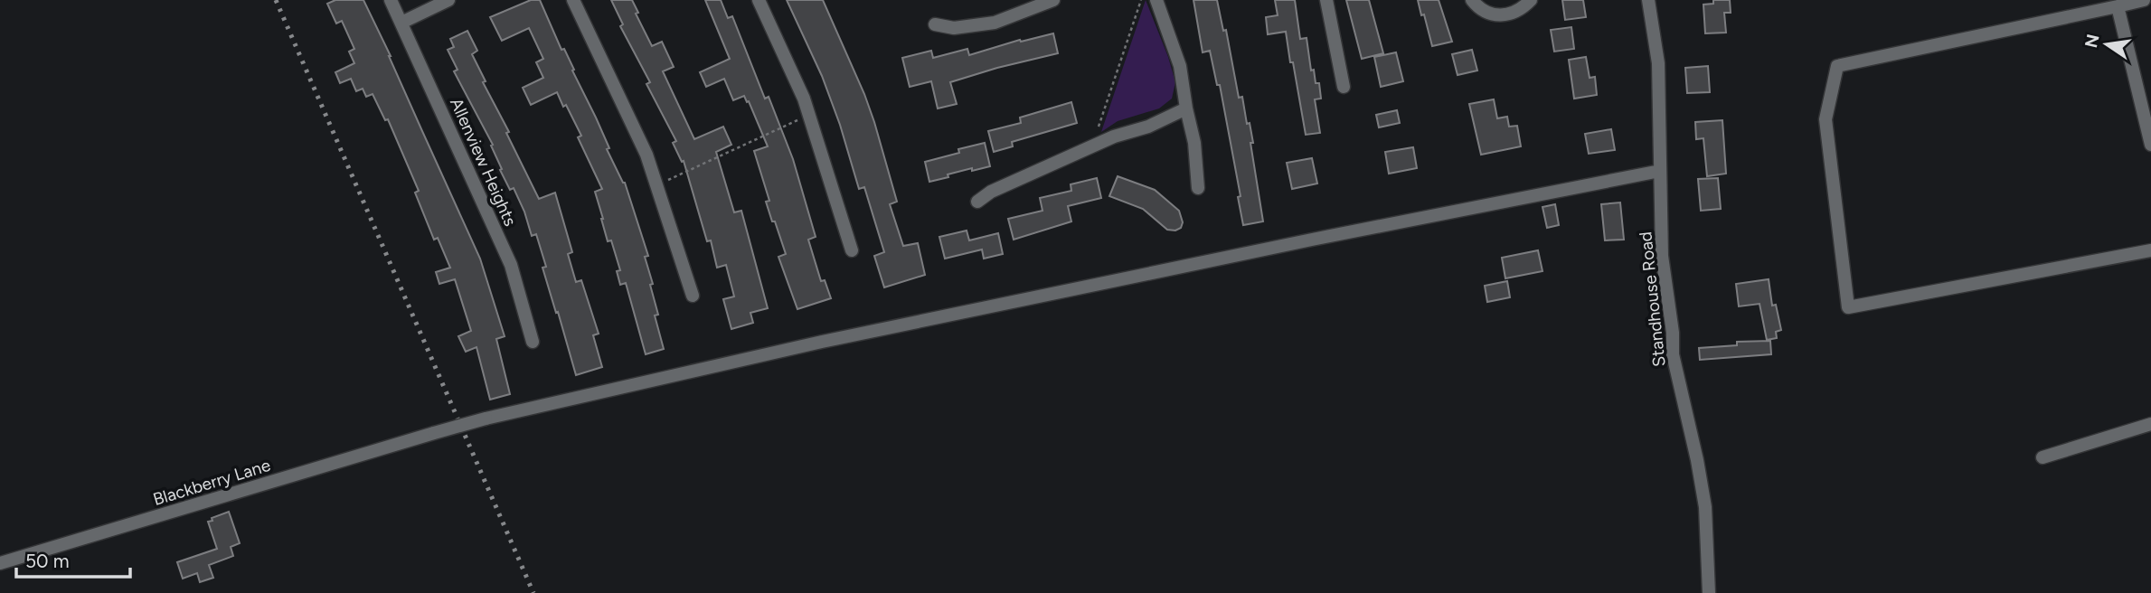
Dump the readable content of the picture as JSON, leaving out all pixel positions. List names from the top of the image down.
{
  "streets": {
    "street": ["Allenview Heights", "Standhouse Road", "Blackberry Lane"]
  },
  "crossings": [
    ["Standhouse Road", "Blackberry Lane"]
  ],
  "scale_bar": "50 m",
  "north": "left"
}
